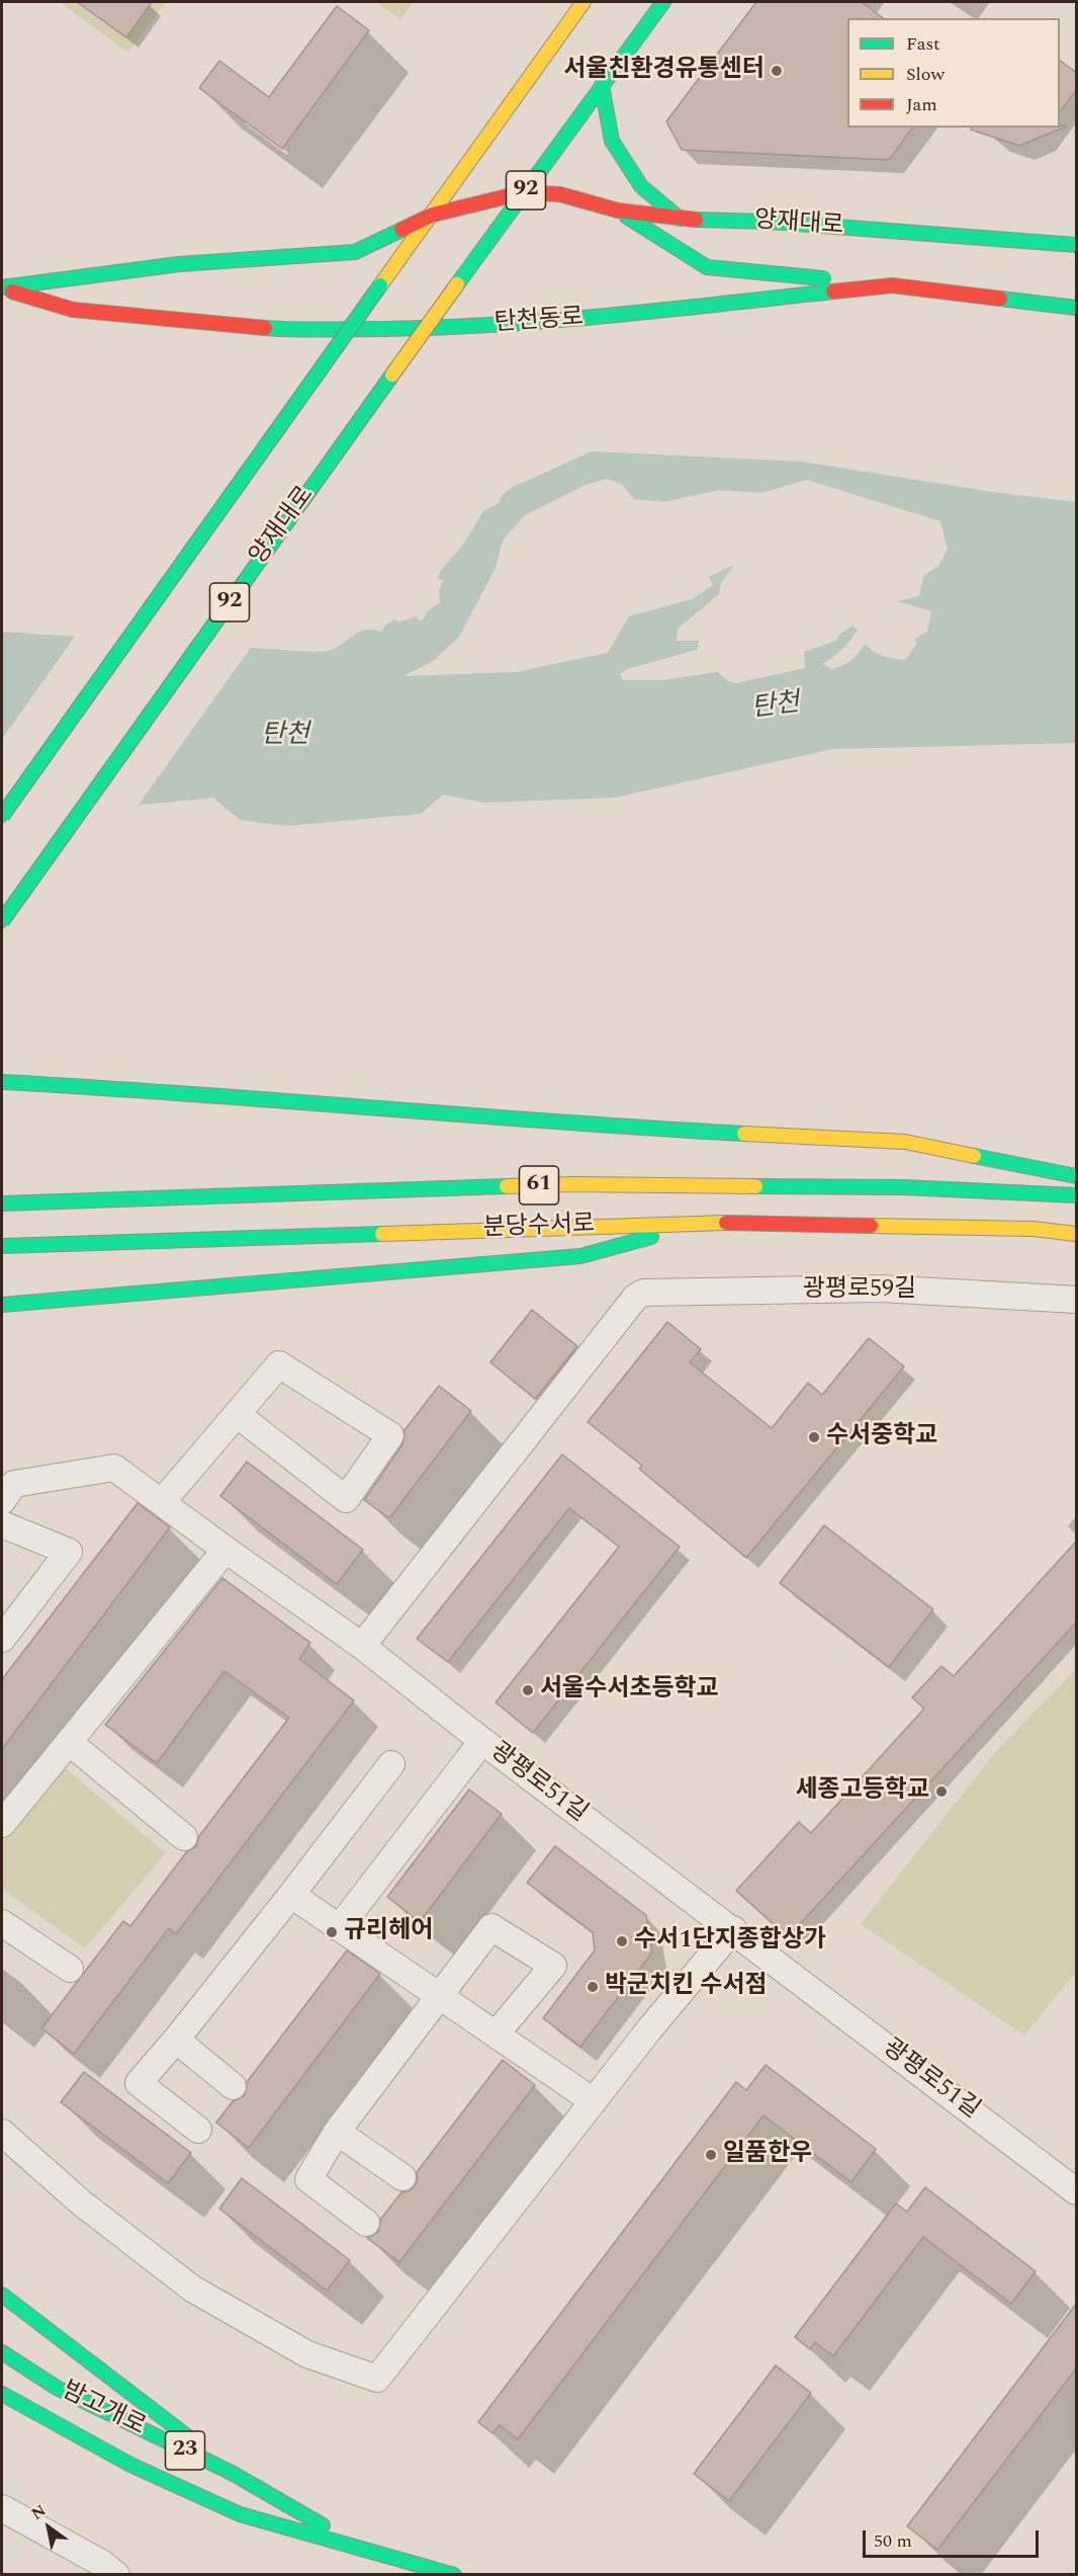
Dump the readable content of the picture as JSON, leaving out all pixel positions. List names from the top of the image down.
{
  "streets": {
    "main road": [
      "92",
      "양재대로",
      "탄천동로",
      "61",
      "분당수서로",
      "밤고개로",
      "23"
    ],
    "street": ["광평로59길", "광평로51길"]
  },
  "crossings": [
    ["92", "양재대로"],
    ["92", "탄천동로"],
    ["양재대로", "탄천동로"],
    ["광평로59길", "광평로51길"]
  ],
  "water": ["탄천"],
  "places": [
    "서울친환경유통센터",
    "수서중학교",
    "서울수서초등학교",
    "세종고등학교",
    "규리헤어",
    "수서1단지종합상가",
    "박군치킨 수서점",
    "일품한우"
  ],
  "legend": ["Fast", "Slow", "Jam"],
  "scale_bar": "50 m",
  "north": "top left"
}
